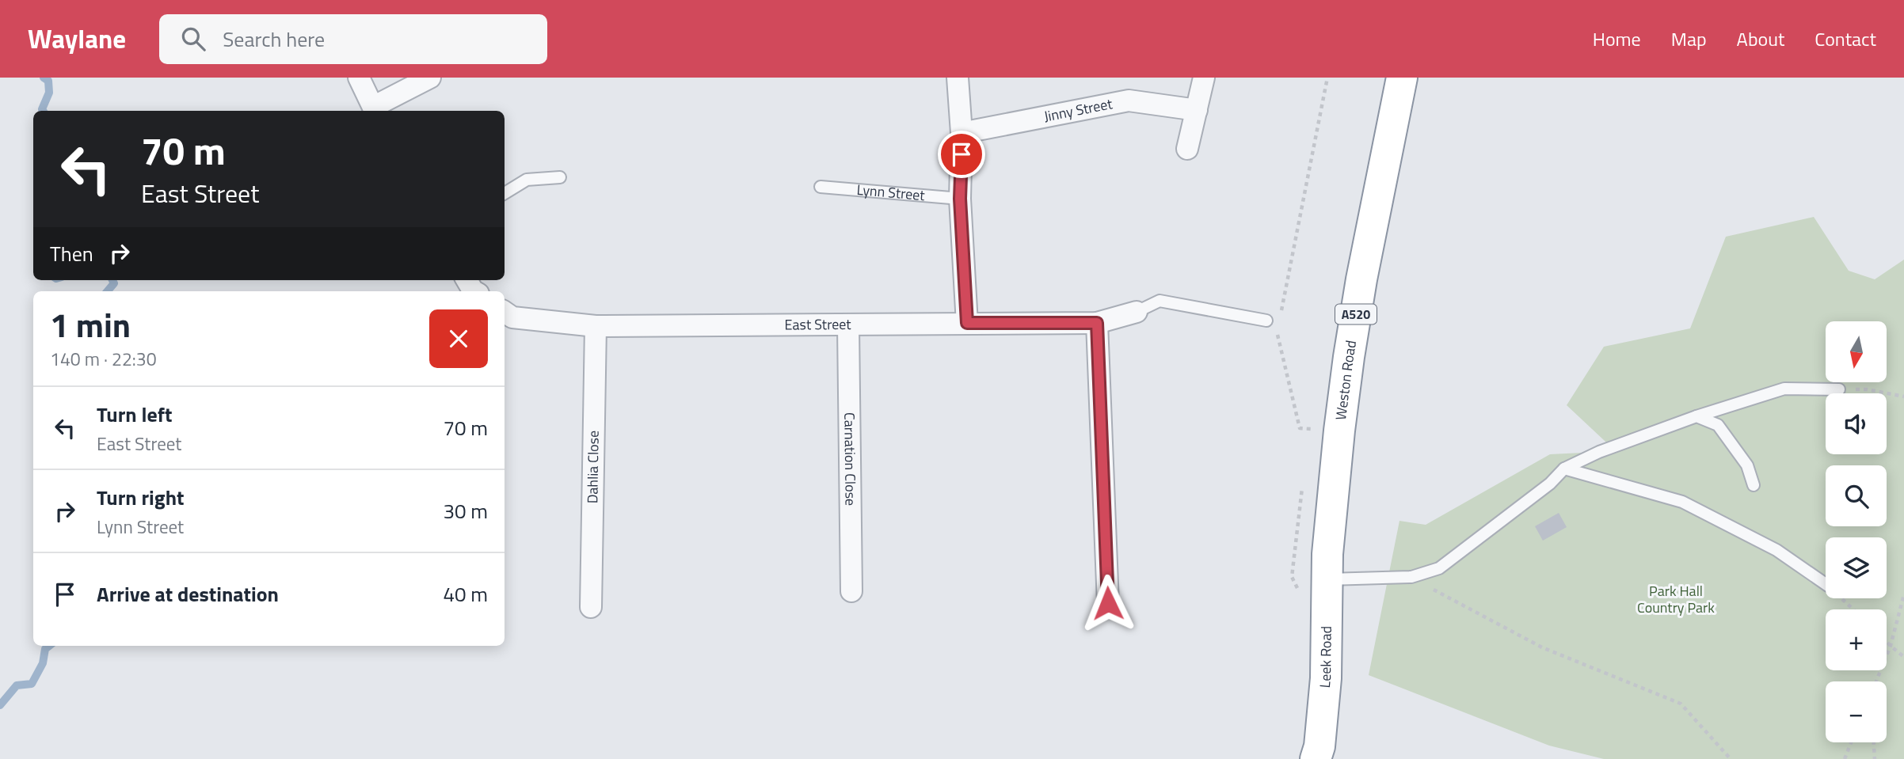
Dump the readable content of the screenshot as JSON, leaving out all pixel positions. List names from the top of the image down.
{
  "streets": {
    "highway": ["A520", "Weston Road", "Leek Road"],
    "street": [
      "Jinny Street",
      "East Street",
      "Carnation Close",
      "Dahlia Close"
    ],
    "lane": ["Lynn Street"]
  },
  "crossings": [
    ["East Street", "Carnation Close"],
    ["East Street", "Dahlia Close"],
    ["Weston Road", "Leek Road"]
  ],
  "parks": ["Park Hall Country Park"],
  "north": "bottom",
  "page": {
    "header": "Waylane",
    "search": "Search here",
    "nav": [
      "Home",
      "Map",
      "About",
      "Contact"
    ],
    "turn": ["70 m", "East Street"],
    "then": "Then",
    "heading": ["1 min", "140 m · 22:30"],
    "map_buttons": ["+", "−"],
    "list": [
      {
        "name": "Turn left",
        "note": "East Street",
        "value": "70 m"
      },
      {
        "name": "Turn right",
        "note": "Lynn Street",
        "value": "30 m"
      },
      {
        "name": "Arrive at destination",
        "value": "40 m"
      }
    ]
  }
}
